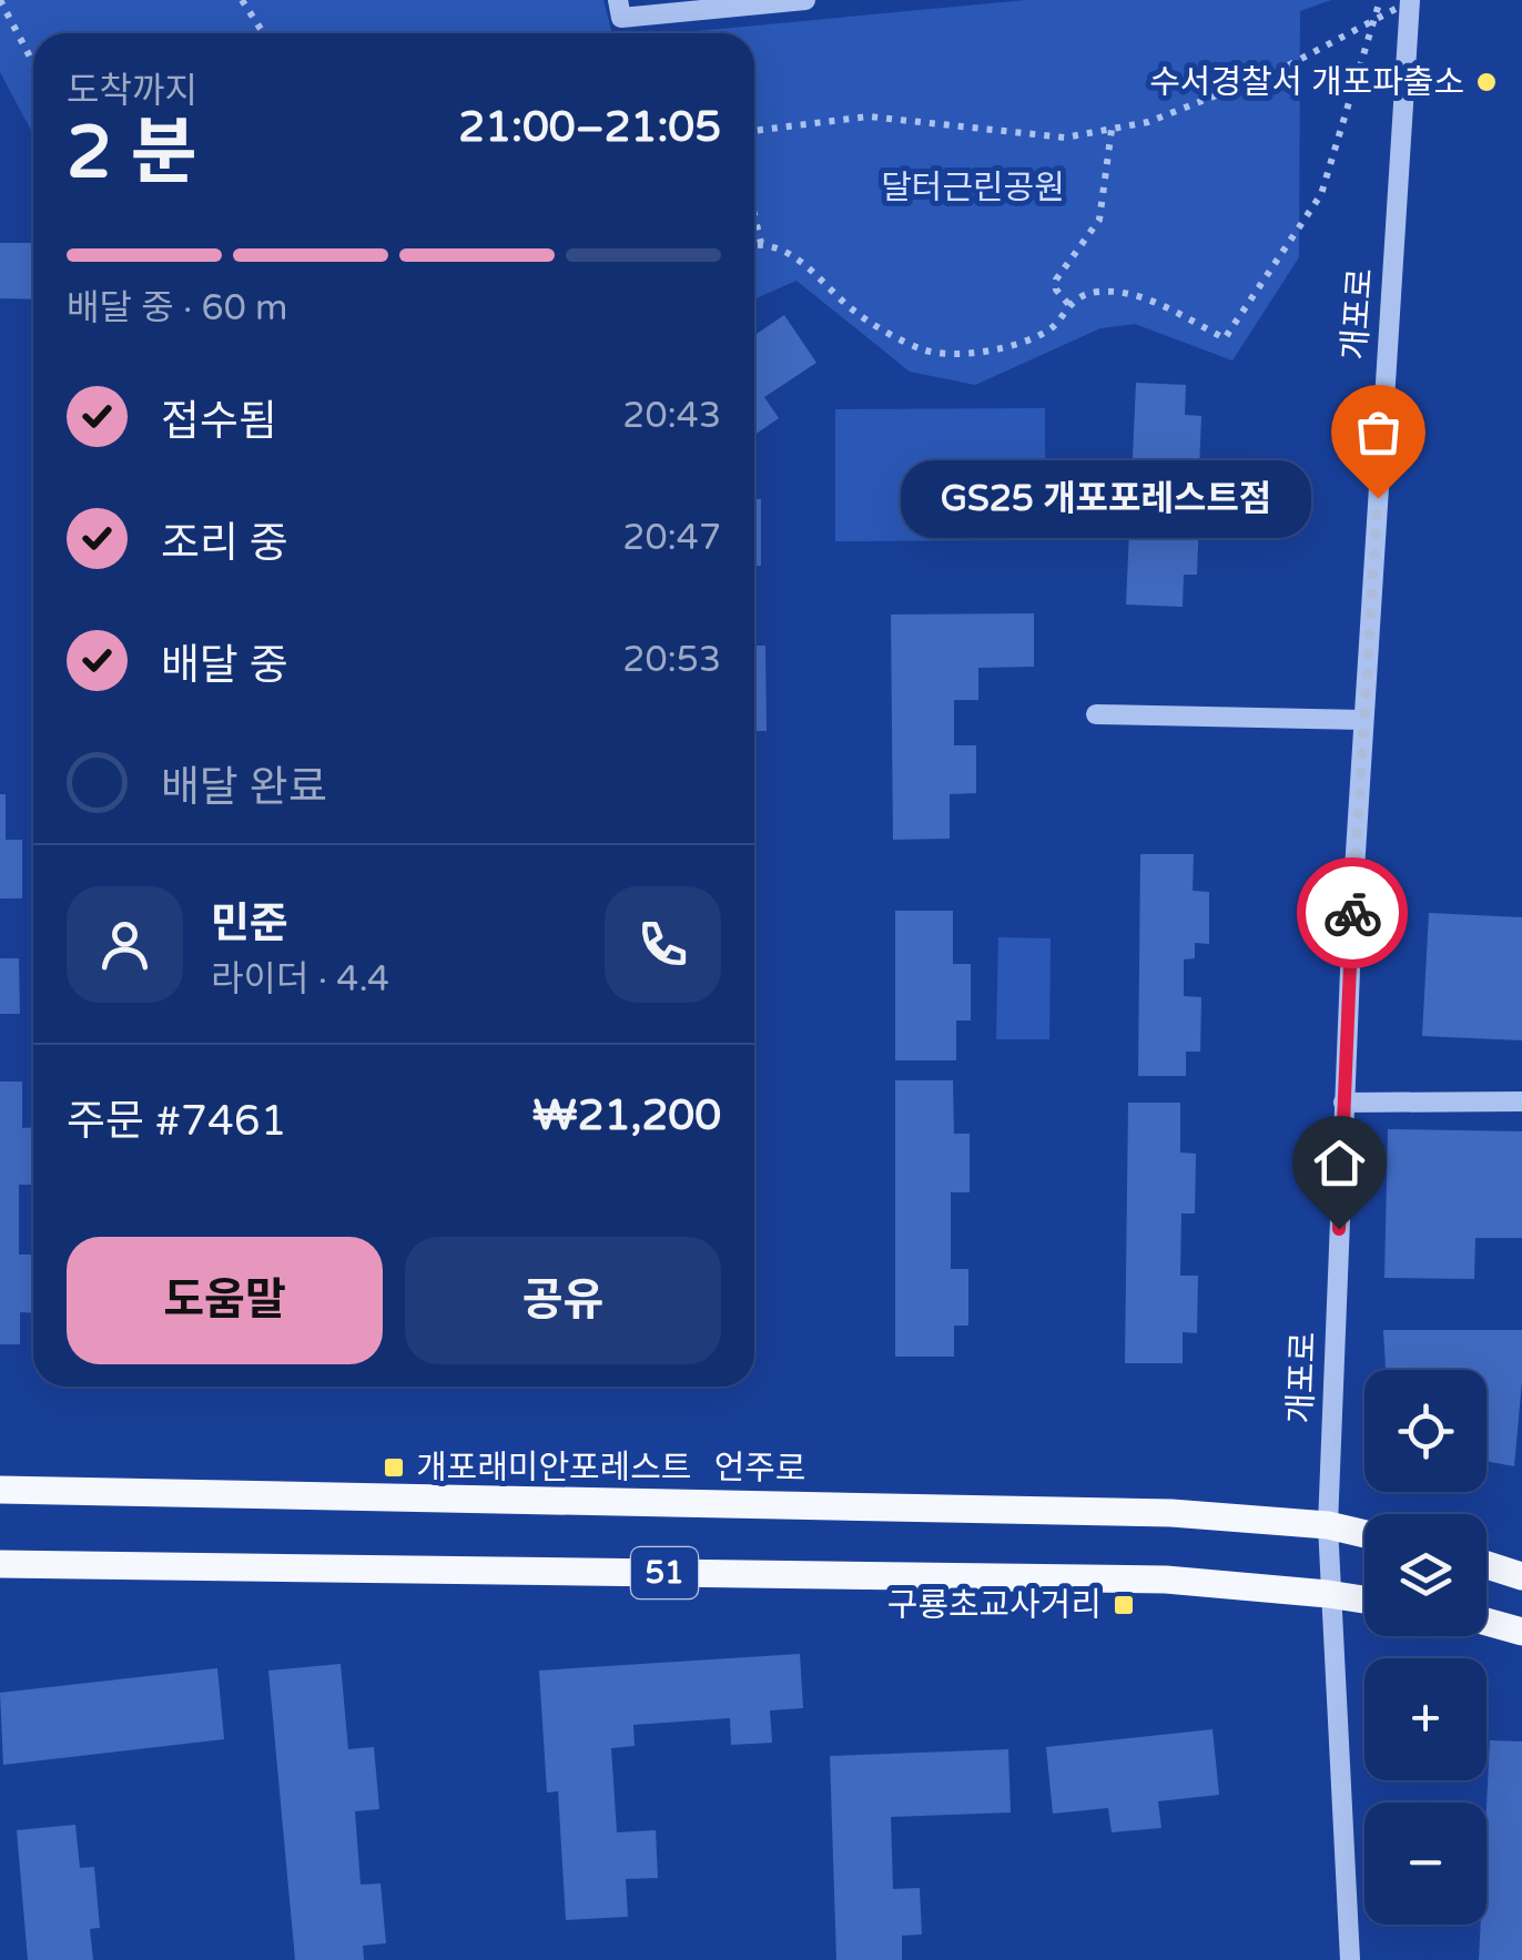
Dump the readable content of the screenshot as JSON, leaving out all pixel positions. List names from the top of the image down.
{
  "streets": {
    "main road": ["언주로", "51"],
    "street": ["개포로"]
  },
  "crossings": [
    ["개포로", "언주로"],
    ["개포로", "51"]
  ],
  "parks": ["달터근린공원"],
  "places": {
    "other": ["수서경찰서 개포파출소", "GS25 개포포레스트점"],
    "transit": ["개포래미안포레스트", "구룡초교사거리"]
  },
  "page": {
    "heading": ["2 분", "도착까지", "21:00–21:05"],
    "panel": [
      "민준",
      "라이더 · 4.4",
      "주문 #7461",
      "₩21,200"
    ],
    "bar": "배달 중 · 60 m",
    "list": [
      ["접수됨", "20:43"],
      ["조리 중", "20:47"],
      ["배달 중", "20:53"],
      "배달 완료"
    ],
    "bubble": "GS25 개포포레스트점",
    "buttons": ["도움말", "공유"],
    "map_buttons": ["+", "−"]
  }
}
